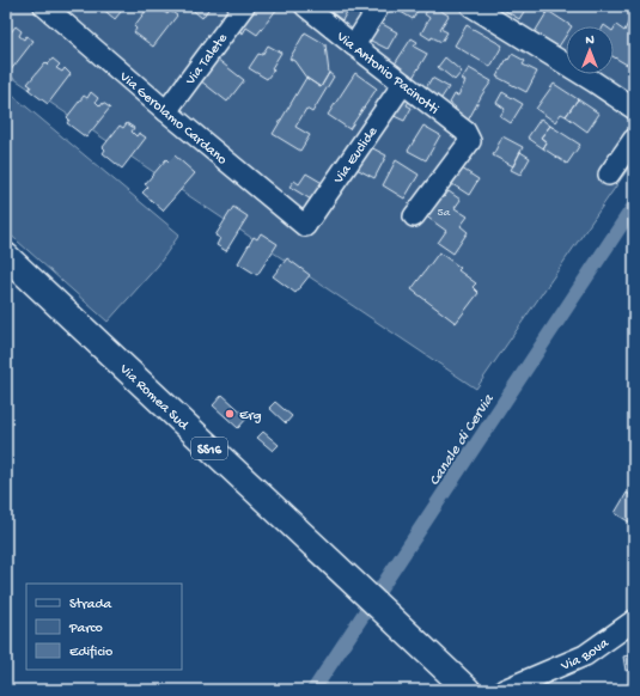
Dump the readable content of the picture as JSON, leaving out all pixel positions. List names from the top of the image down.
{
  "streets": {
    "main road": ["Via Romea Sud", "SS16"],
    "street": [
      "Via Talete",
      "Via Antonio Pacinotti",
      "Via Gerolamo Cardano",
      "Via Euclide",
      "Via Bova"
    ]
  },
  "crossings": [
    ["Via Talete", "Via Gerolamo Cardano"],
    ["Via Antonio Pacinotti", "Via Euclide"],
    ["Via Gerolamo Cardano", "Via Euclide"]
  ],
  "water": ["Canale di Cervia"],
  "places": ["Erg"],
  "house_numbers": ["5a"],
  "legend": ["Strada", "Parco", "Edificio"],
  "north": "top"
}
